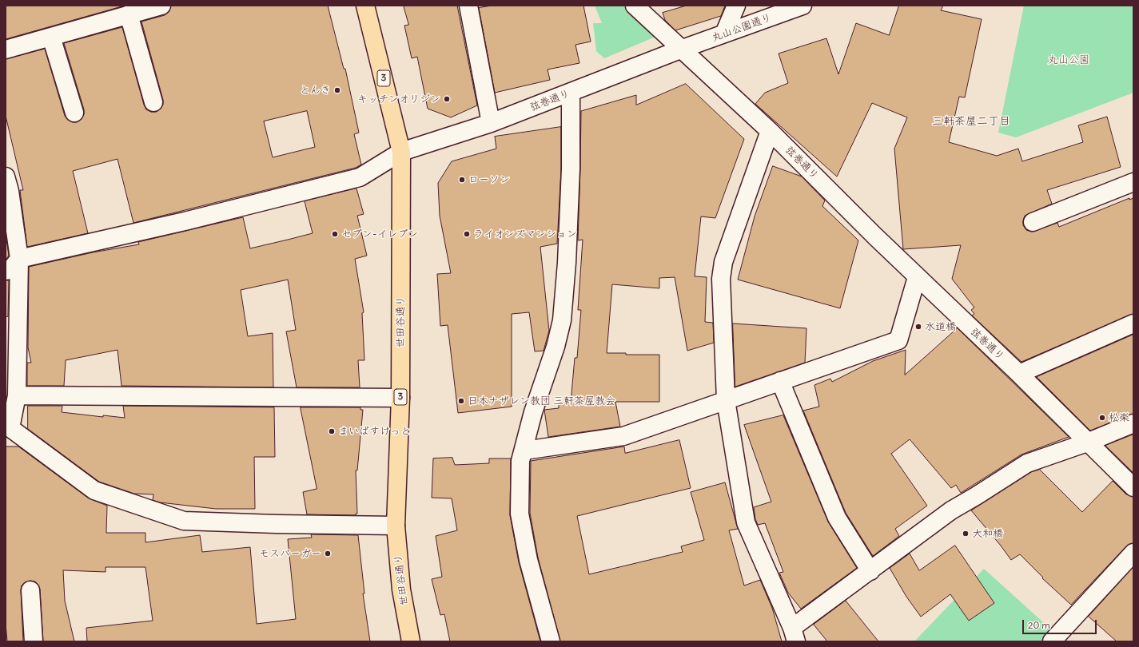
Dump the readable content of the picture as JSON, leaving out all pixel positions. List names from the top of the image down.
{
  "streets": {
    "main road": ["3", "世田谷通り"],
    "street": ["丸山公園通り", "弦巻通り"]
  },
  "crossings": [
    ["丸山公園通り", "弦巻通り"],
    ["弦巻通り", "世田谷通り"]
  ],
  "districts": ["三軒茶屋二丁目"],
  "parks": ["丸山公園"],
  "places": [
    "とんき",
    "キッチンオリジン",
    "ローソン",
    "セブン-イレブン",
    "ライオンズマンション",
    "水道橋",
    "日本ナザレン教団 三軒茶屋教会",
    "松楽",
    "まいばすけっと",
    "大和橋",
    "モスバーガー"
  ],
  "scale_bar": "20 m"
}
